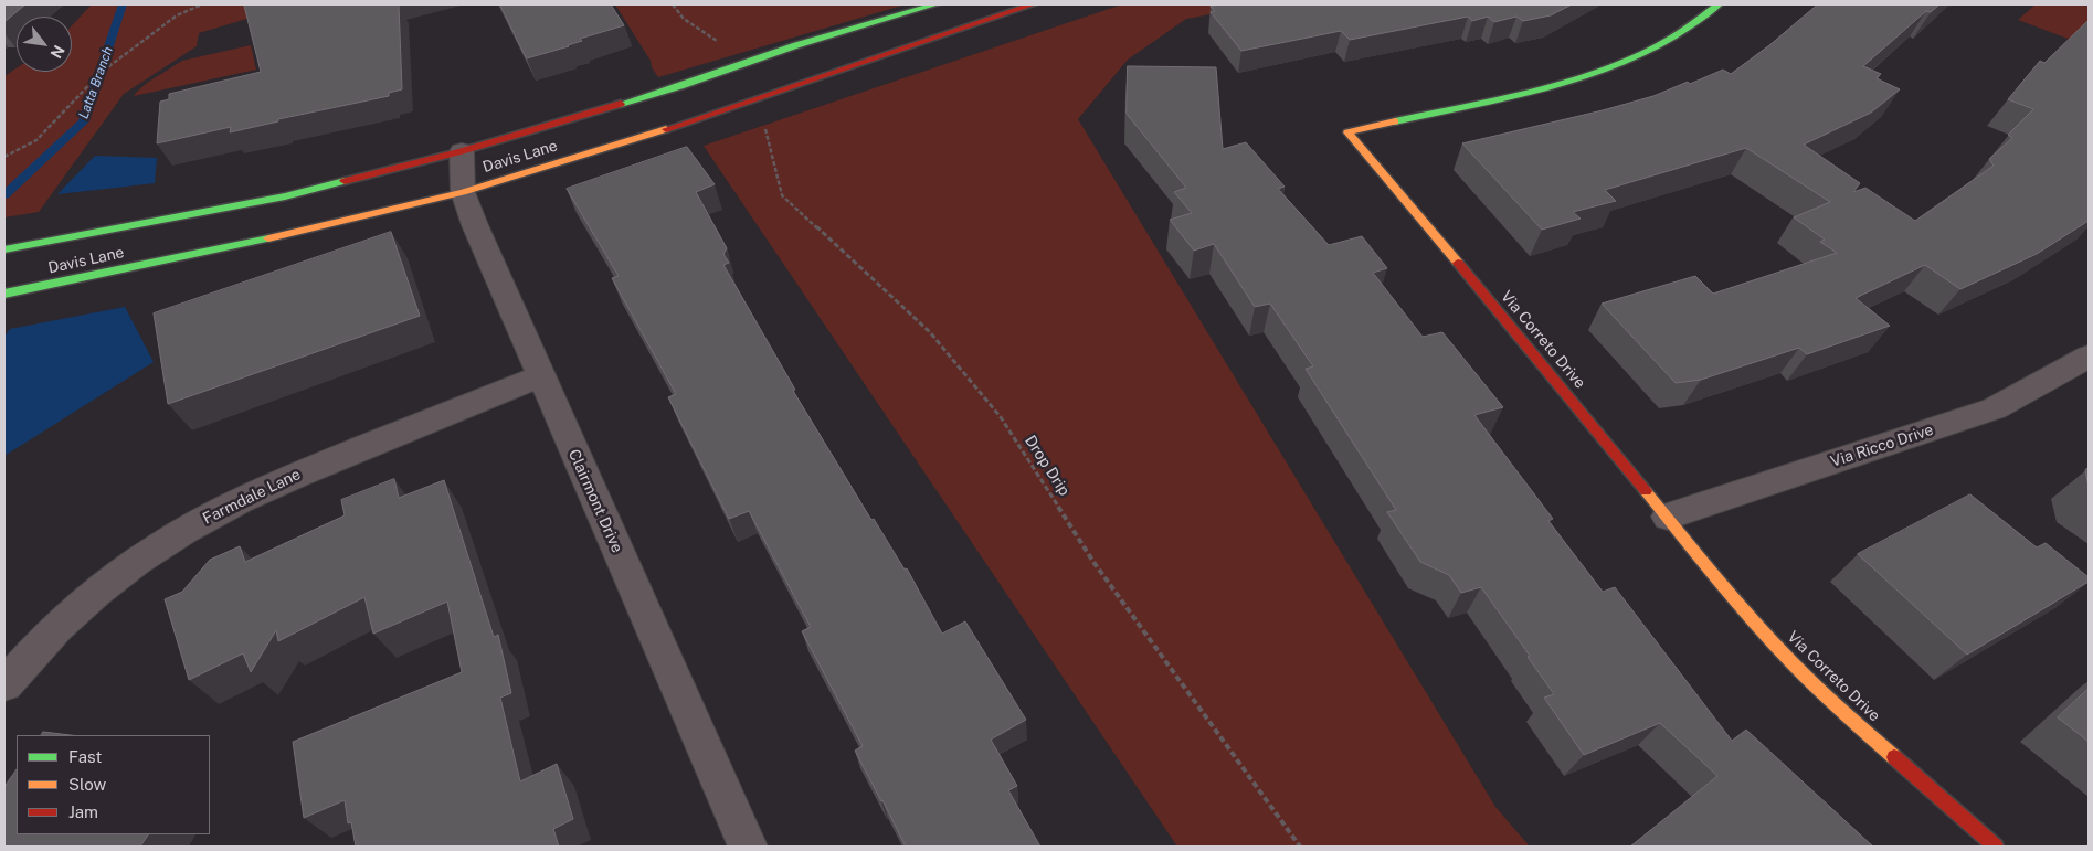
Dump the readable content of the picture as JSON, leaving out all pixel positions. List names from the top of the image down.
{
  "streets": {
    "street": [
      "Davis Lane",
      "Via Correto Drive",
      "Via Ricco Drive",
      "Farmdale Lane",
      "Clairmont Drive"
    ],
    "path": ["Drop Drip"]
  },
  "crossings": [
    ["Davis Lane", "Clairmont Drive"],
    ["Via Correto Drive", "Via Ricco Drive"],
    ["Farmdale Lane", "Clairmont Drive"]
  ],
  "water": ["Latta Branch"],
  "legend": ["Fast", "Slow", "Jam"],
  "north": "bottom right"
}
